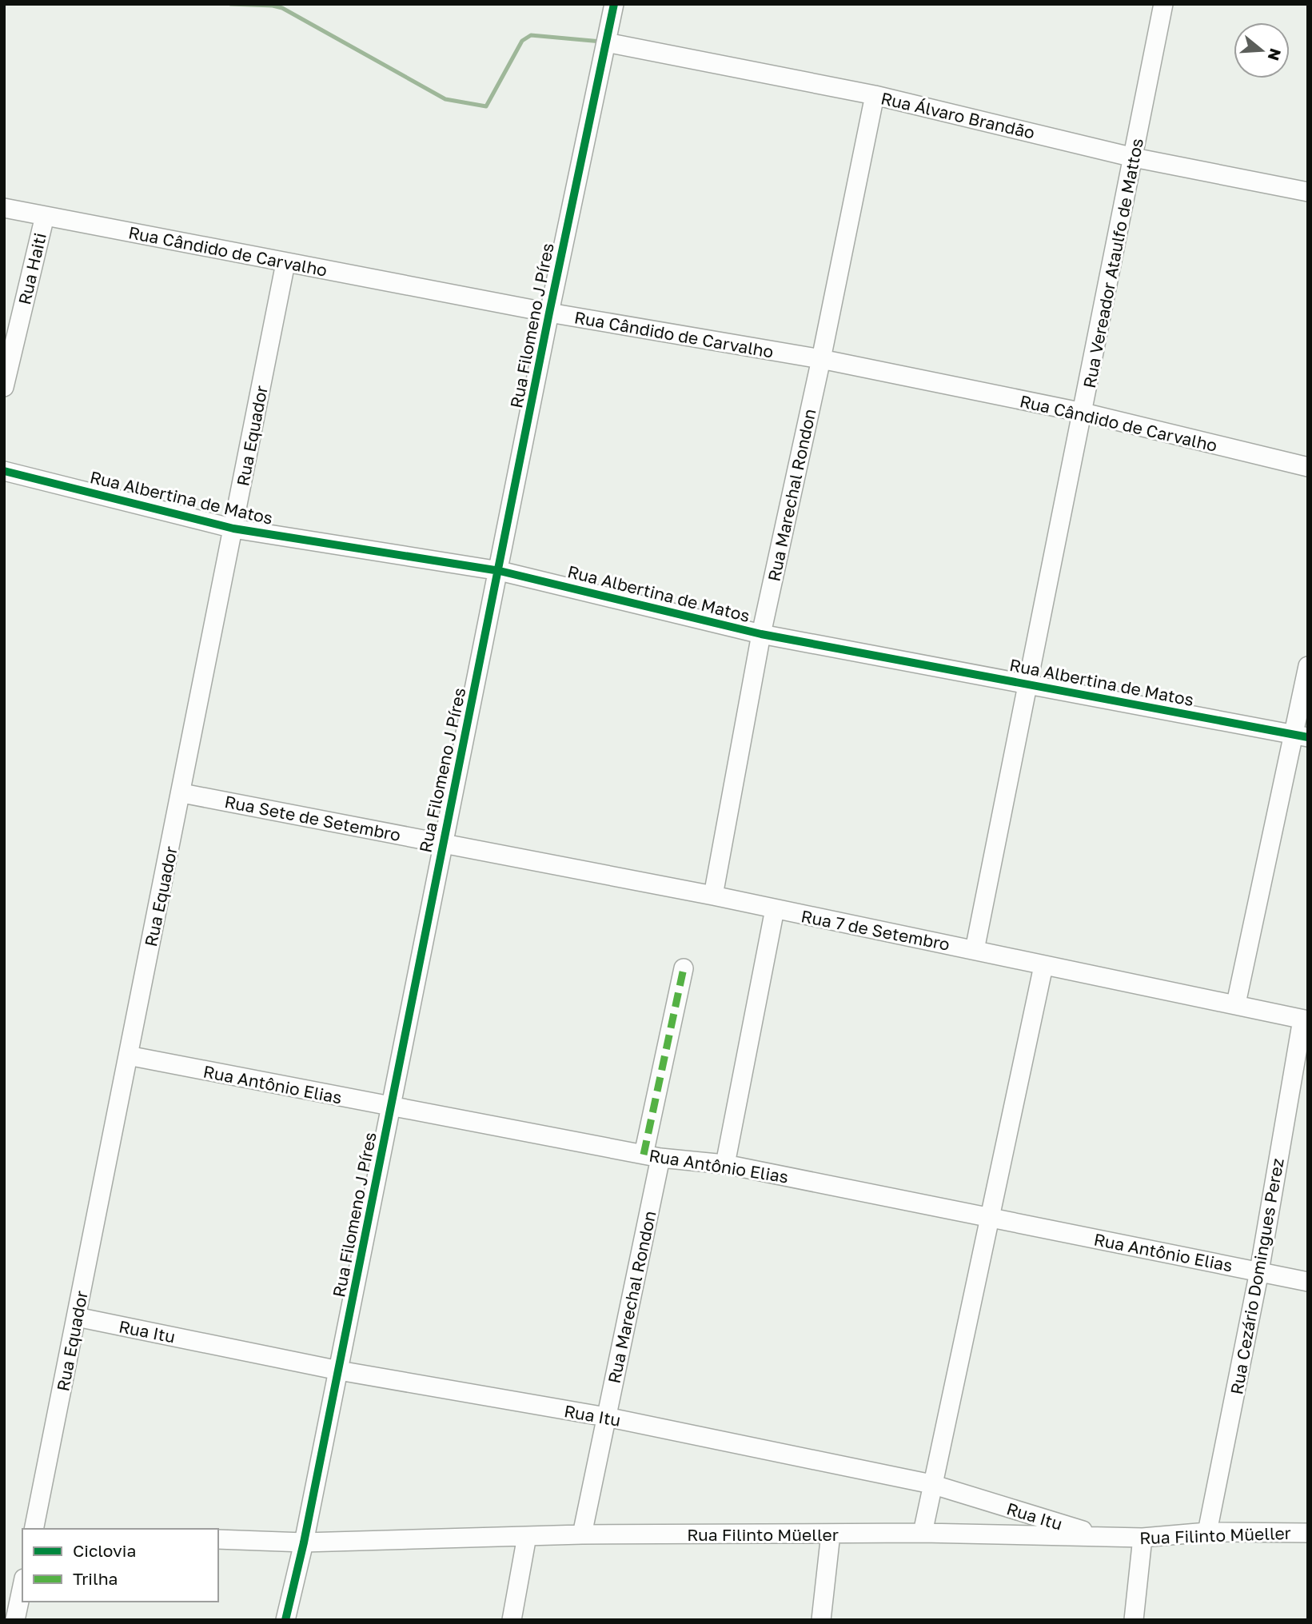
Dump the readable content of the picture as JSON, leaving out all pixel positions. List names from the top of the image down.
{
  "streets": {
    "street": [
      "Rua Álvaro Brandão",
      "Rua Cândido de Carvalho",
      "Rua Vereador Ataulfo de Mattos",
      "Rua Haiti",
      "Rua Filomeno J Píres",
      "Rua Equador",
      "Rua Marechal Rondon",
      "Rua Albertina de Matos",
      "Rua Sete de Setembro",
      "Rua 7 de Setembro",
      "Rua Antônio Elias",
      "Rua Cezário Domingues Perez",
      "Rua Itu",
      "Rua Filinto Müeller"
    ]
  },
  "crossings": [
    ["Rua Álvaro Brandão", "Rua Vereador Ataulfo de Mattos"],
    ["Rua Álvaro Brandão", "Rua Filomeno J Píres"],
    ["Rua Álvaro Brandão", "Rua Marechal Rondon"],
    ["Rua Cândido de Carvalho", "Rua Vereador Ataulfo de Mattos"],
    ["Rua Cândido de Carvalho", "Rua Haiti"],
    ["Rua Cândido de Carvalho", "Rua Filomeno J Píres"],
    ["Rua Cândido de Carvalho", "Rua Equador"],
    ["Rua Cândido de Carvalho", "Rua Marechal Rondon"],
    ["Rua Vereador Ataulfo de Mattos", "Rua Albertina de Matos"],
    ["Rua Vereador Ataulfo de Mattos", "Rua 7 de Setembro"],
    ["Rua Filomeno J Píres", "Rua Albertina de Matos"],
    ["Rua Filomeno J Píres", "Rua Sete de Setembro"],
    ["Rua Filomeno J Píres", "Rua 7 de Setembro"],
    ["Rua Filomeno J Píres", "Rua Antônio Elias"],
    ["Rua Filomeno J Píres", "Rua Itu"],
    ["Rua Filomeno J Píres", "Rua Filinto Müeller"],
    ["Rua Equador", "Rua Albertina de Matos"],
    ["Rua Equador", "Rua Sete de Setembro"],
    ["Rua Equador", "Rua Antônio Elias"],
    ["Rua Equador", "Rua Itu"],
    ["Rua Marechal Rondon", "Rua Albertina de Matos"],
    ["Rua Marechal Rondon", "Rua 7 de Setembro"],
    ["Rua Marechal Rondon", "Rua Antônio Elias"],
    ["Rua Marechal Rondon", "Rua Itu"],
    ["Rua Marechal Rondon", "Rua Filinto Müeller"],
    ["Rua Sete de Setembro", "Rua 7 de Setembro"],
    ["Rua 7 de Setembro", "Rua Cezário Domingues Perez"],
    ["Rua Antônio Elias", "Rua Cezário Domingues Perez"],
    ["Rua Cezário Domingues Perez", "Rua Filinto Müeller"],
    ["Rua Itu", "Rua Filinto Müeller"]
  ],
  "legend": ["Ciclovia", "Trilha"],
  "north": "right"
}
